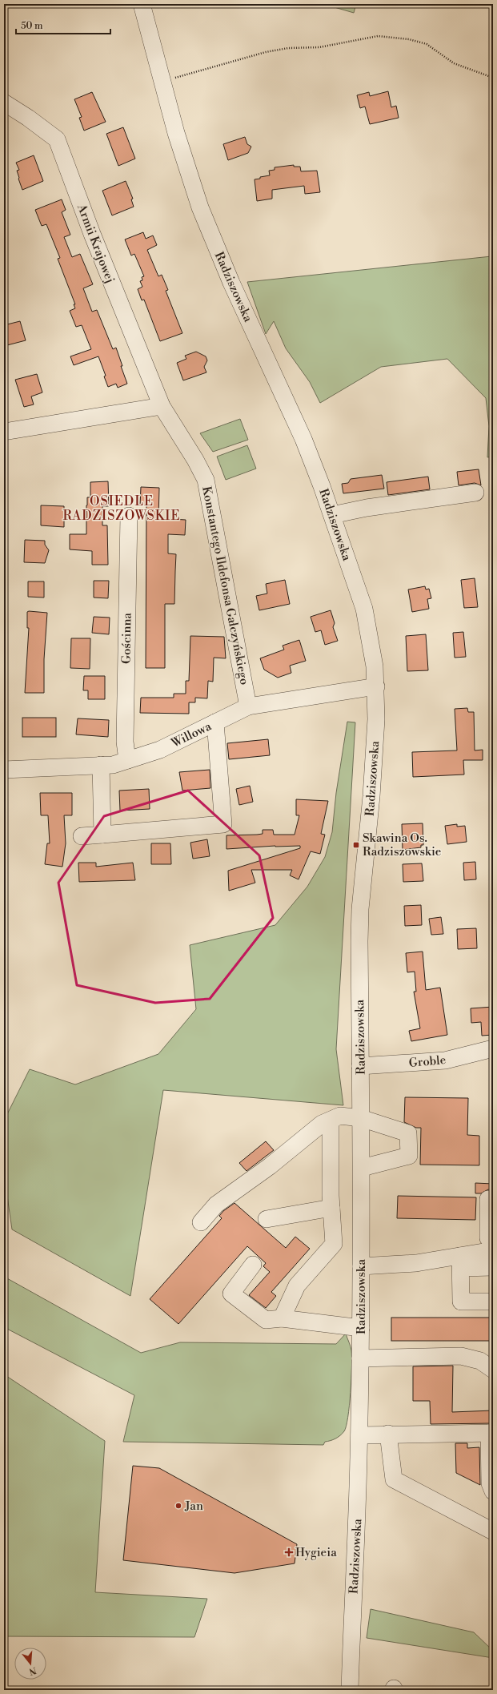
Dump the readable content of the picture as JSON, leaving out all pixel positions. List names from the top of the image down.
{
  "streets": {
    "street": [
      "Armii Krajowej",
      "Radziszowska",
      "Konstantego Ildefonsa Gałczyńskiego",
      "Gościnna",
      "Willowa",
      "Groble"
    ]
  },
  "crossings": [
    ["Armii Krajowej", "Konstantego Ildefonsa Gałczyńskiego"],
    ["Radziszowska", "Willowa"],
    ["Radziszowska", "Groble"],
    ["Konstantego Ildefonsa Gałczyńskiego", "Willowa"],
    ["Gościnna", "Willowa"]
  ],
  "districts": ["OSIEDLE RADZISZOWSKIE"],
  "places": {
    "transit": ["Skawina Os. Radziszowskie"],
    "other": ["Jan"],
    "health": ["Hygieia"]
  },
  "scale_bar": "50 m",
  "north": "bottom"
}
